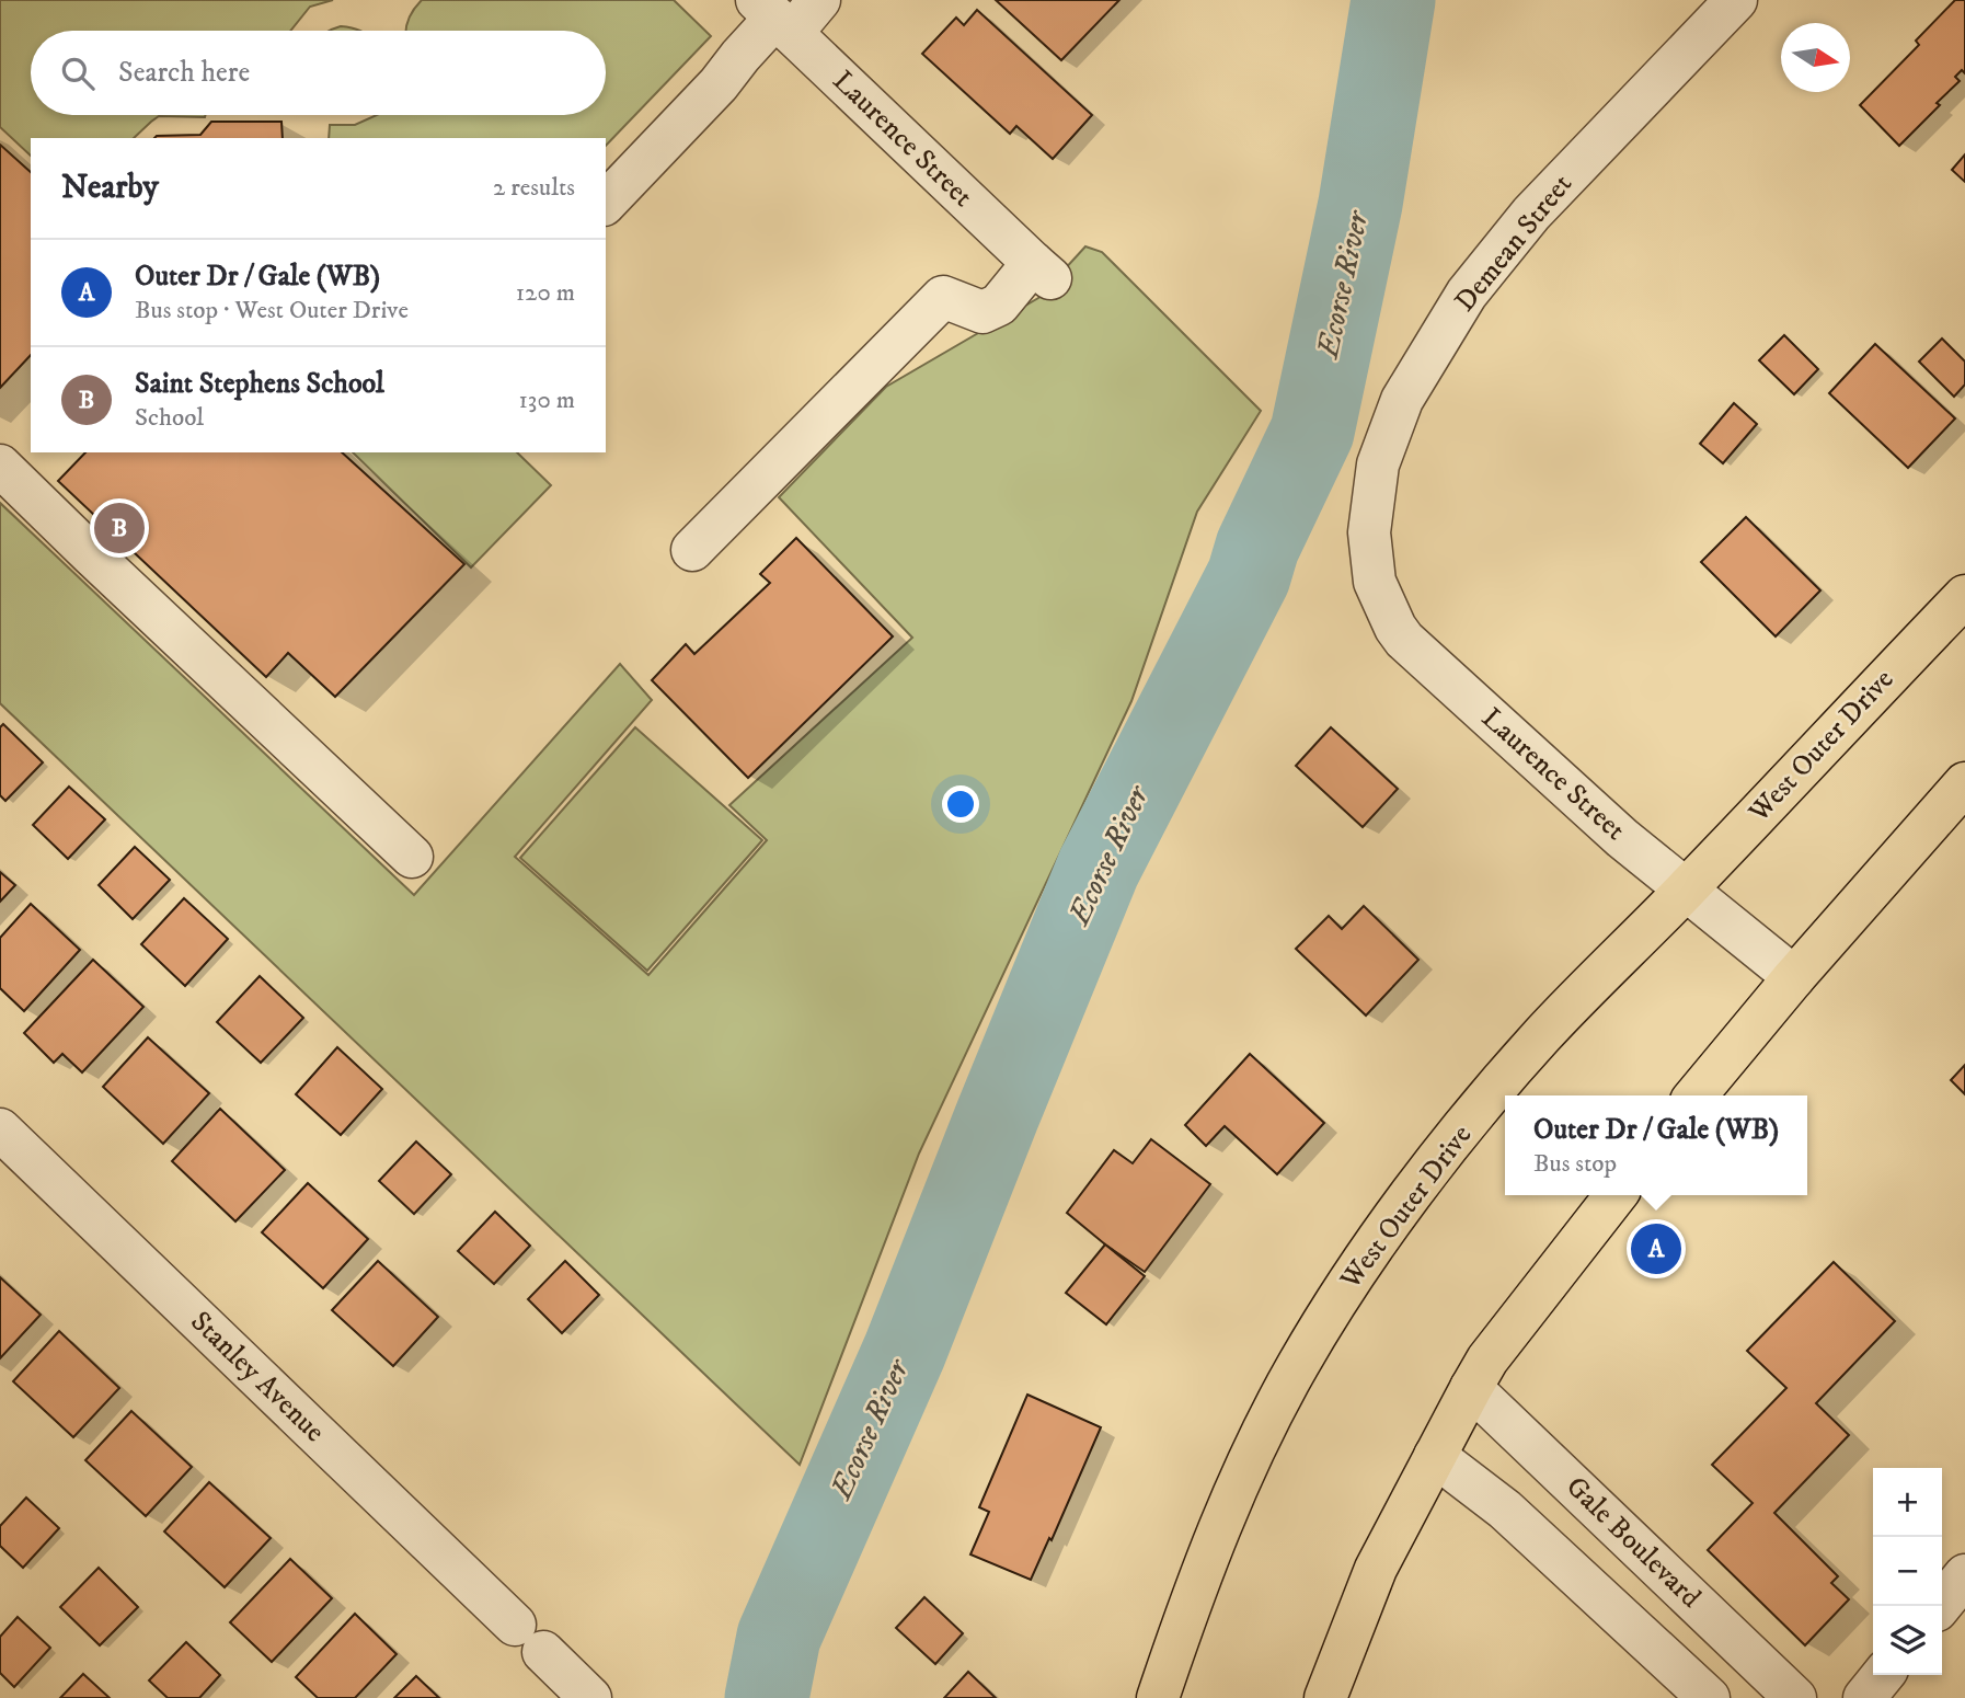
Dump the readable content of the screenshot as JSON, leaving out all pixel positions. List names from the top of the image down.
{
  "streets": {
    "main road": ["West Outer Drive"],
    "street": [
      "Laurence Street",
      "Demean Street",
      "Stanley Avenue",
      "Gale Boulevard"
    ]
  },
  "crossings": [
    ["Laurence Street", "Demean Street"],
    ["Laurence Street", "West Outer Drive"]
  ],
  "water": ["Ecorse River"],
  "north": "right",
  "page": {
    "search": "Search here",
    "heading": ["Nearby", "2 results"],
    "list": [
      {
        "mark": "A",
        "name": "Outer Dr / Gale (WB)",
        "note": "Bus stop · West Outer Drive",
        "value": "120 m"
      },
      {
        "mark": "B",
        "name": "Saint Stephens School",
        "note": "School",
        "value": "130 m"
      }
    ],
    "pins": ["B", "A"],
    "popup": ["Outer Dr / Gale (WB)", "Bus stop"],
    "map_buttons": ["+", "−"]
  }
}
